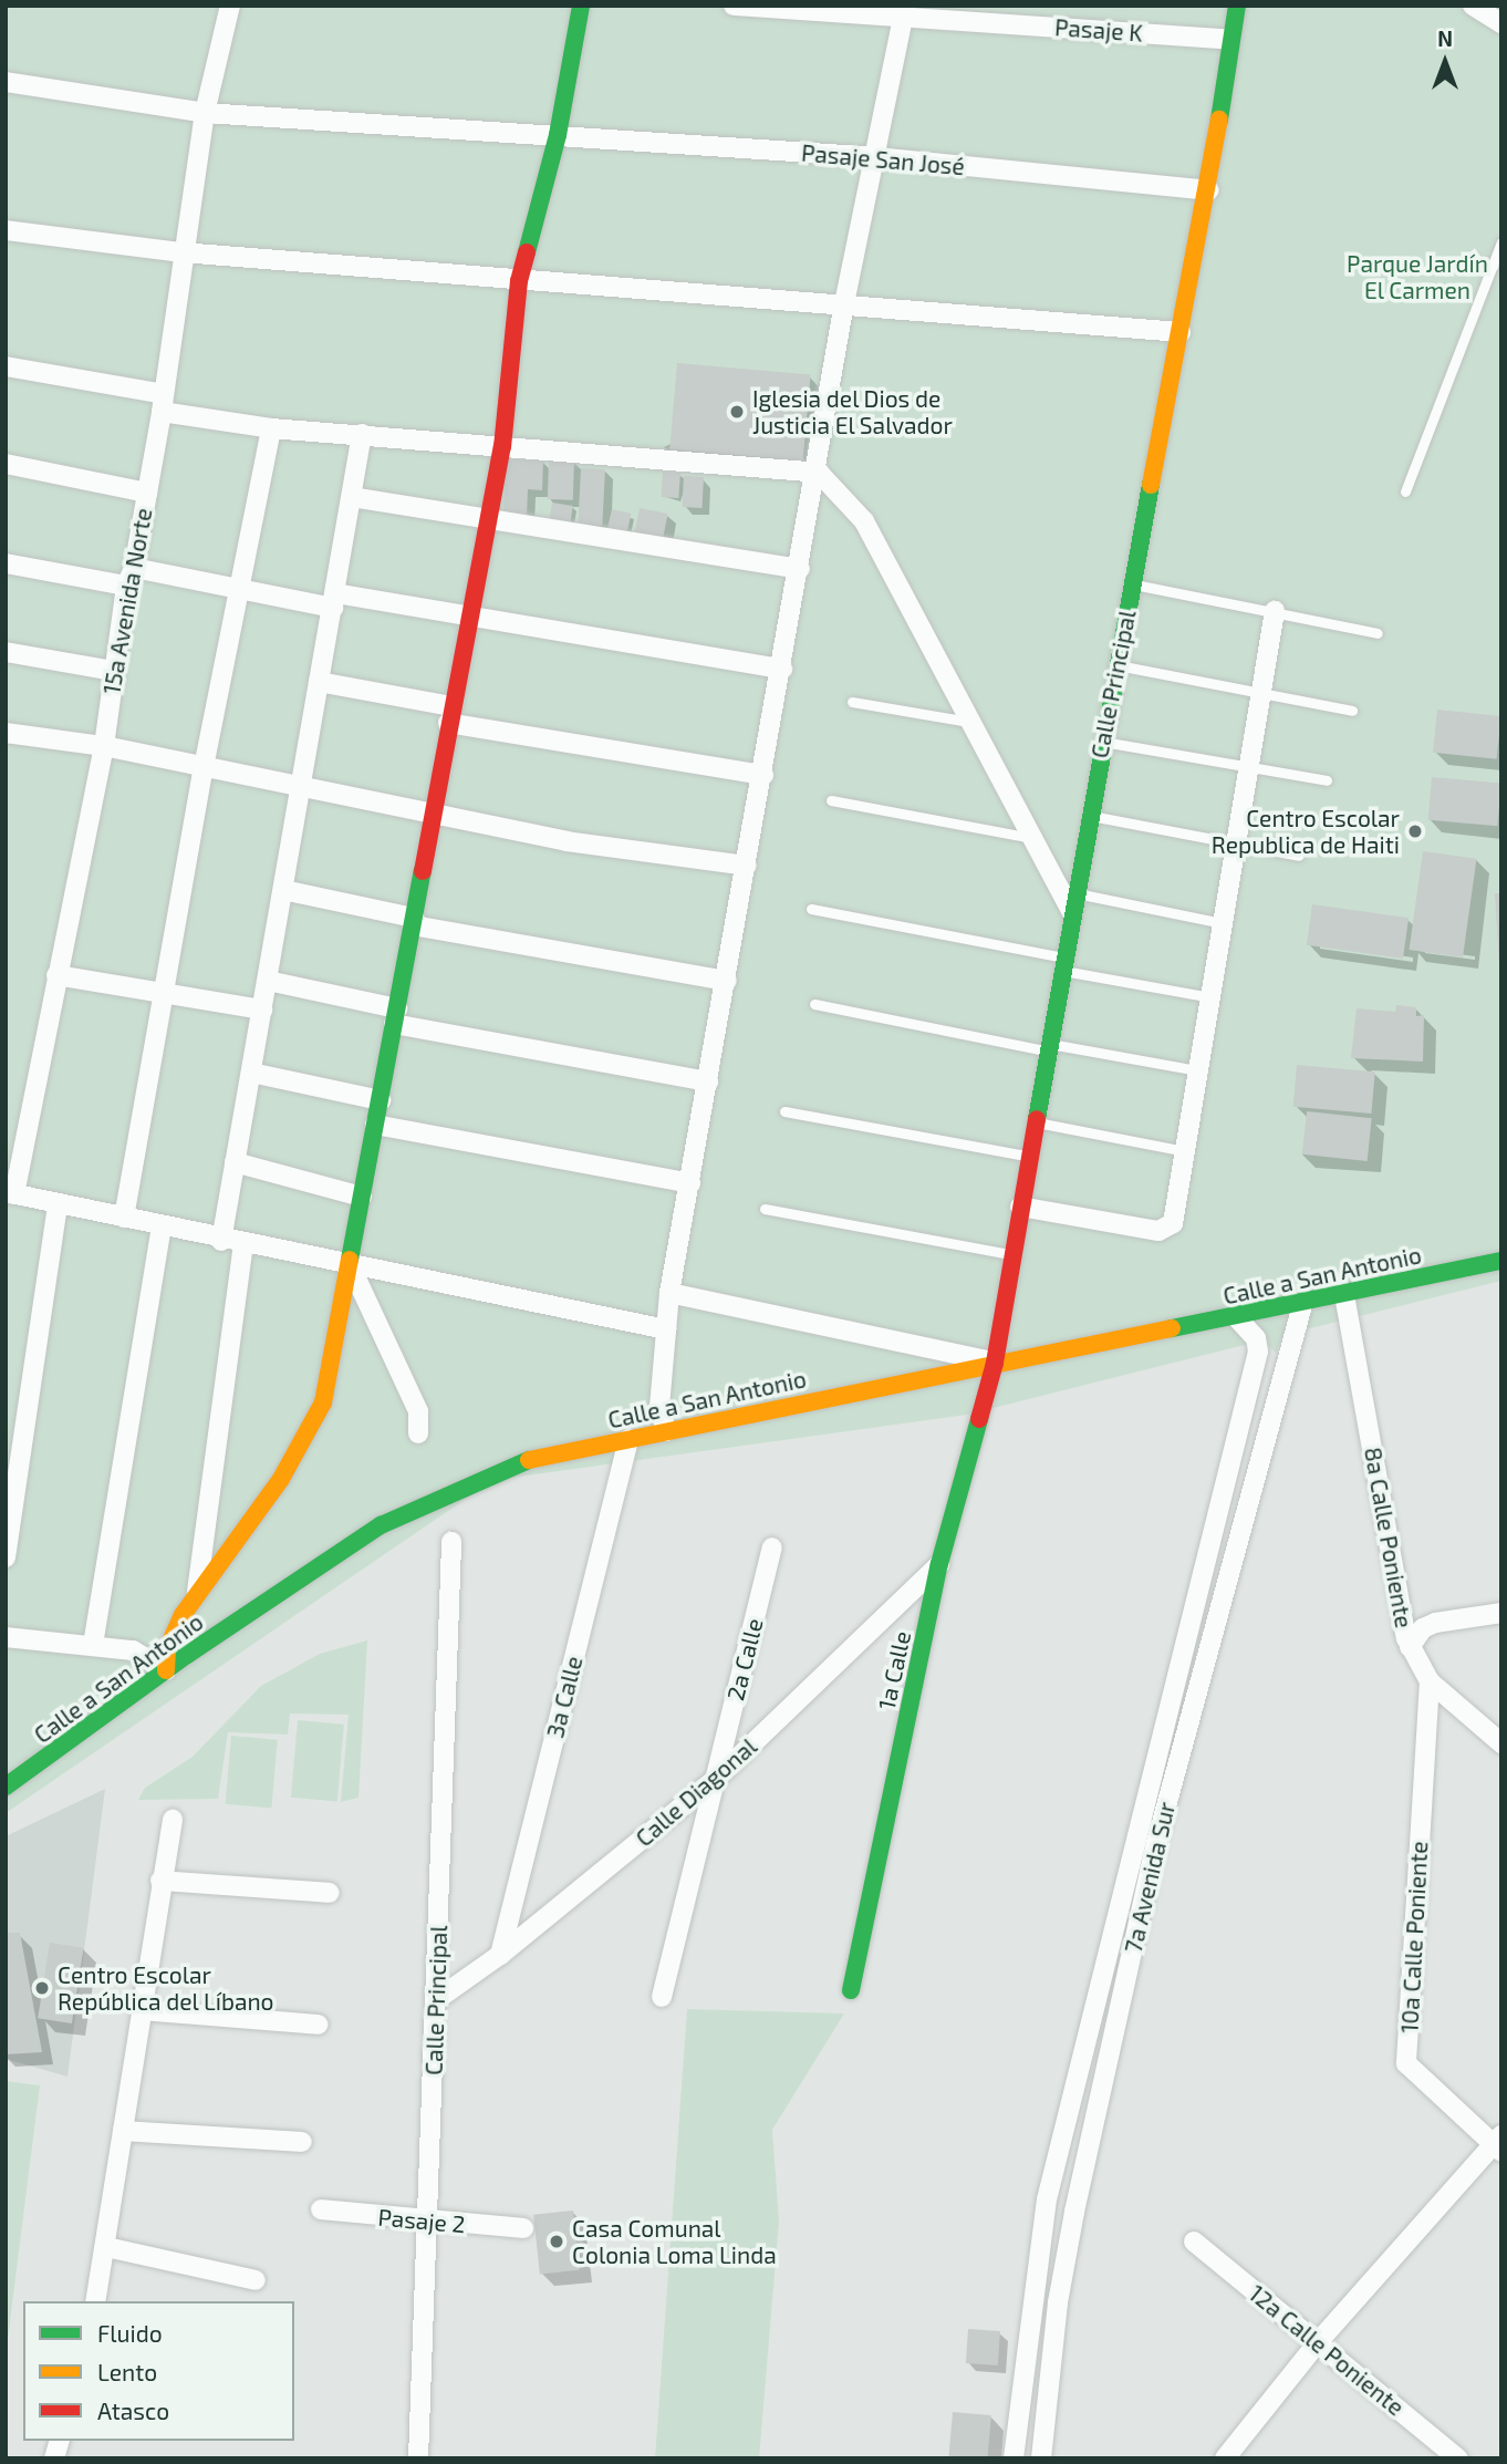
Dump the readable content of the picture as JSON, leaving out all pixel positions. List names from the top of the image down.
{
  "streets": {
    "street": [
      "Pasaje K",
      "Pasaje San José",
      "15a Avenida Norte",
      "Calle Principal",
      "Calle a San Antonio",
      "8a Calle Poniente",
      "2a Calle",
      "1a Calle",
      "3a Calle",
      "Calle Diagonal",
      "7a Avenida Sur",
      "10a Calle Poniente",
      "Pasaje 2",
      "12a Calle Poniente"
    ]
  },
  "crossings": [
    ["Pasaje K", "Calle Principal"],
    ["Pasaje San José", "15a Avenida Norte"],
    ["Pasaje San José", "Calle Principal"],
    ["Calle Principal", "Calle a San Antonio"],
    ["Calle Principal", "1a Calle"],
    ["Calle Principal", "Calle Diagonal"],
    ["Calle Principal", "Pasaje 2"],
    ["Calle a San Antonio", "8a Calle Poniente"],
    ["Calle a San Antonio", "1a Calle"],
    ["Calle a San Antonio", "3a Calle"],
    ["Calle a San Antonio", "7a Avenida Sur"],
    ["8a Calle Poniente", "10a Calle Poniente"],
    ["2a Calle", "Calle Diagonal"],
    ["1a Calle", "Calle Diagonal"],
    ["3a Calle", "Calle Diagonal"]
  ],
  "parks": ["Parque Jardín El Carmen"],
  "places": [
    "Iglesia del Dios de Justicia El Salvador",
    "Centro Escolar Republica de Haiti",
    "Centro Escolar República del Líbano",
    "Casa Comunal Colonia Loma Linda"
  ],
  "legend": ["Fluido", "Lento", "Atasco"],
  "north": "top"
}
